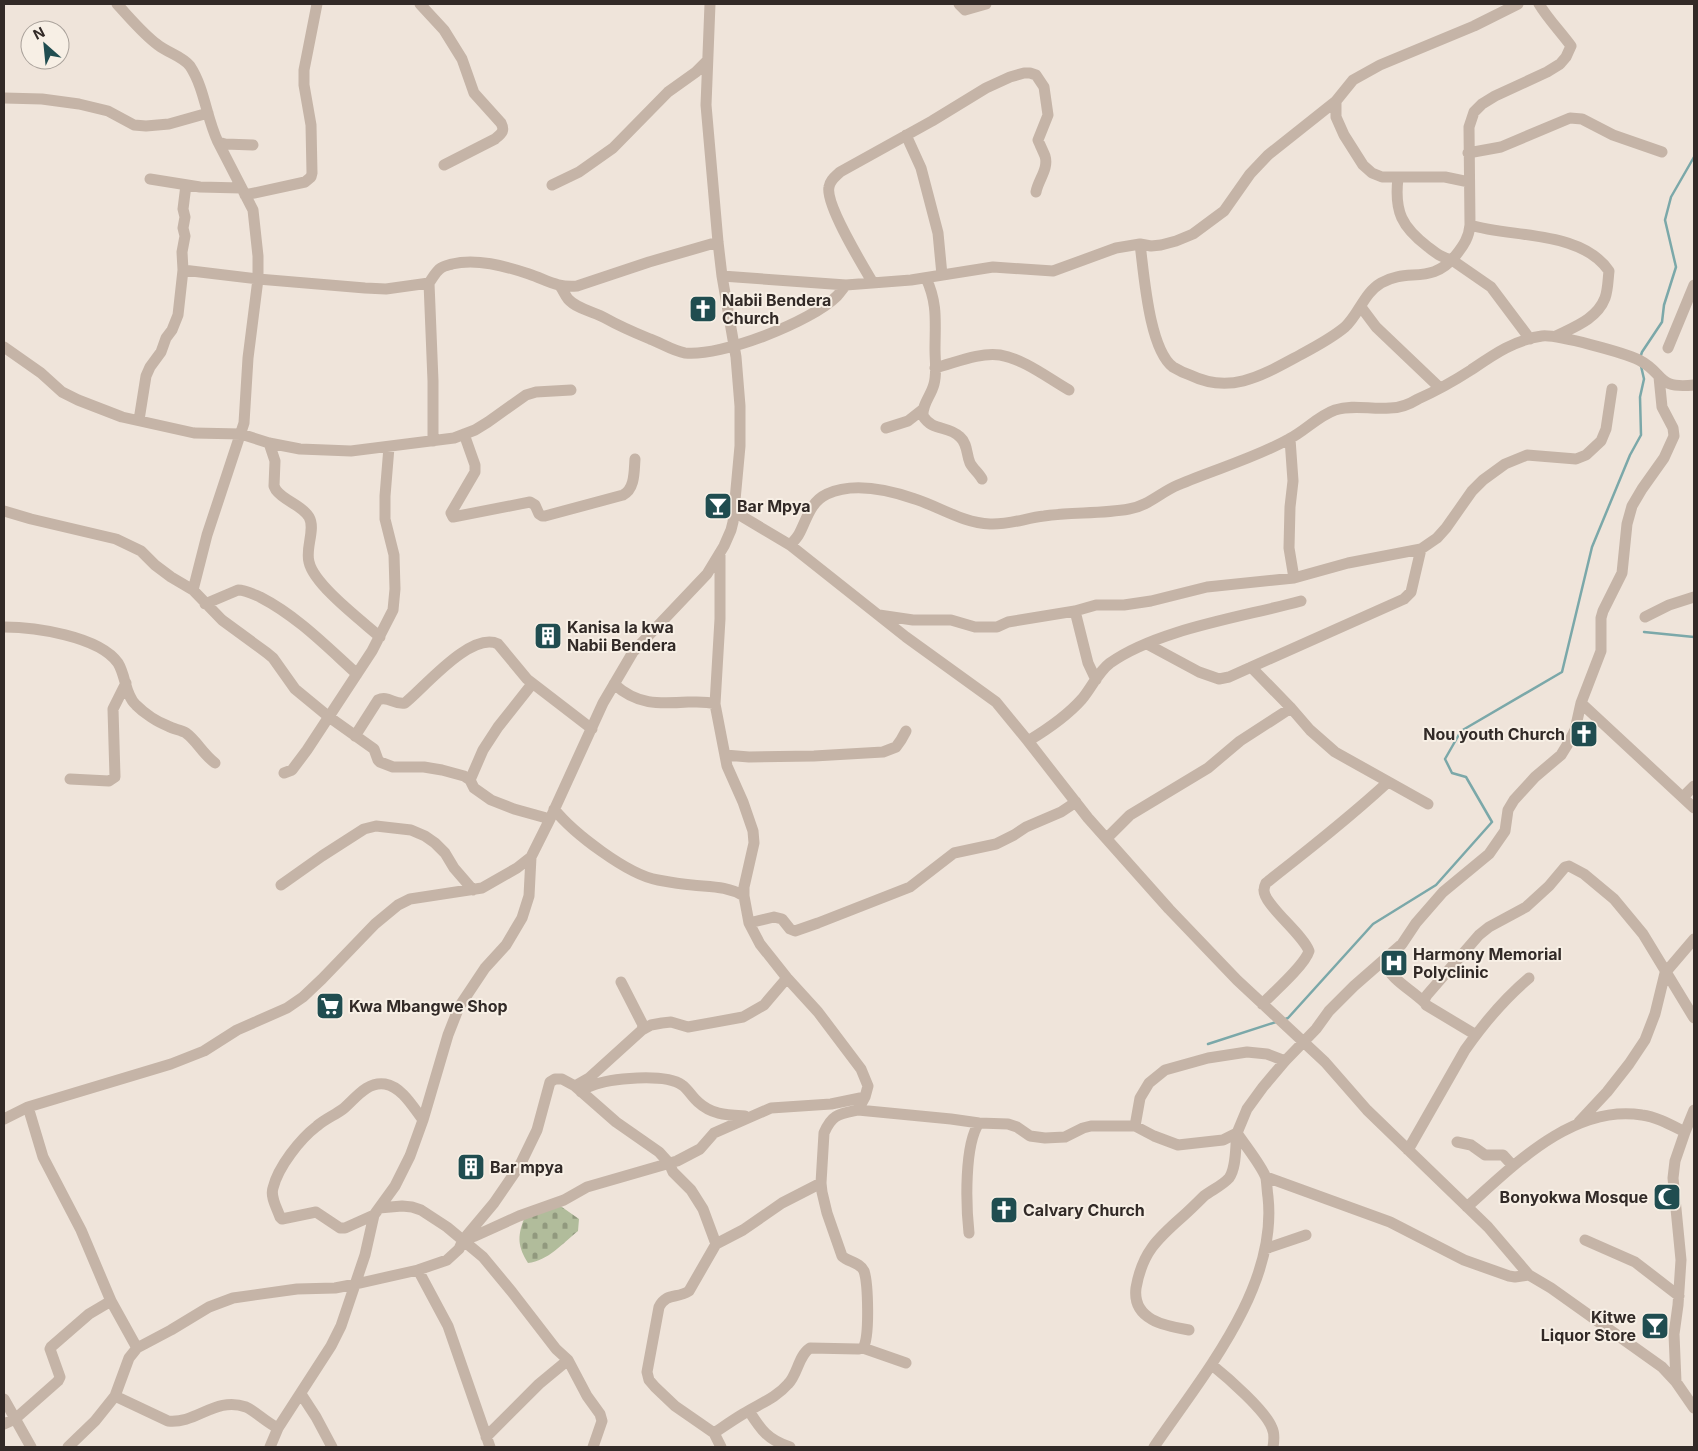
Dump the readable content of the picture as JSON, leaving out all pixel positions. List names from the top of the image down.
{
  "places": {
    "church": ["Nabii Bendera Church", "Nou youth Church", "Calvary Church"],
    "bar": ["Bar Mpya", "Kitwe Liquor Store"],
    "building": ["Kanisa la kwa Nabii Bendera", "Bar mpya"],
    "hospital": ["Harmony Memorial Polyclinic"],
    "supermarket": ["Kwa Mbangwe Shop"],
    "mosque": ["Bonyokwa Mosque"]
  },
  "north": "top left"
}
